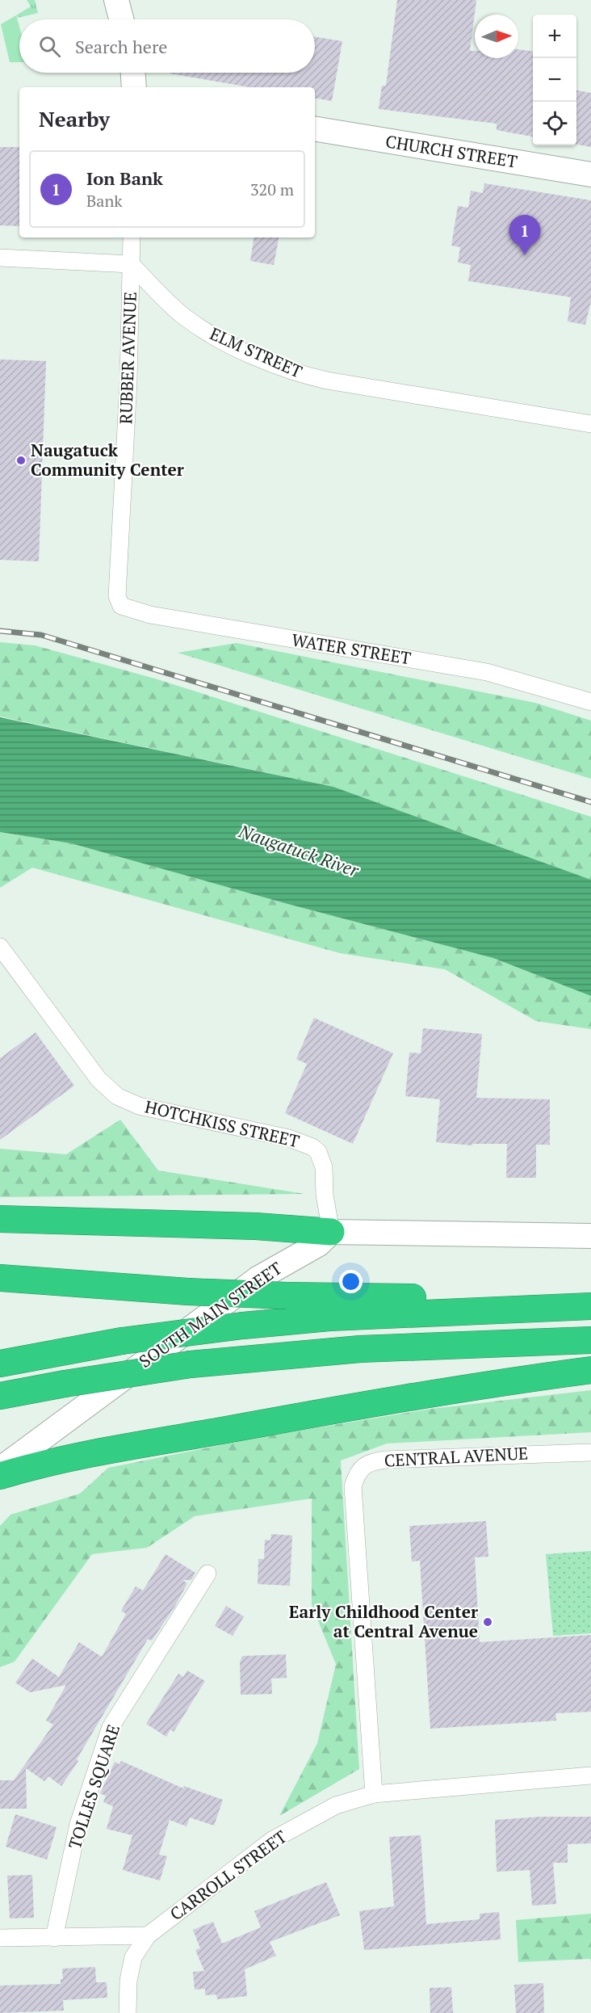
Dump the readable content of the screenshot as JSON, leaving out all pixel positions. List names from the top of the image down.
{
  "streets": {
    "main road": ["CHURCH STREET", "SOUTH MAIN STREET"],
    "street": [
      "ELM STREET",
      "RUBBER AVENUE",
      "WATER STREET",
      "HOTCHKISS STREET",
      "CENTRAL AVENUE",
      "TOLLES SQUARE",
      "CARROLL STREET"
    ]
  },
  "crossings": [
    ["ELM STREET", "RUBBER AVENUE"],
    ["RUBBER AVENUE", "WATER STREET"],
    ["HOTCHKISS STREET", "SOUTH MAIN STREET"],
    ["CENTRAL AVENUE", "CARROLL STREET"]
  ],
  "water": ["Naugatuck River"],
  "places": ["Naugatuck Community Center", "Early Childhood Center at Central Avenue"],
  "north": "right",
  "page": {
    "map_buttons": ["+", "−"],
    "search": "Search here",
    "heading": "Nearby",
    "list": [
      {
        "mark": "1",
        "name": "Ion Bank",
        "note": "Bank",
        "value": "320 m"
      }
    ],
    "pins": "1"
  }
}
